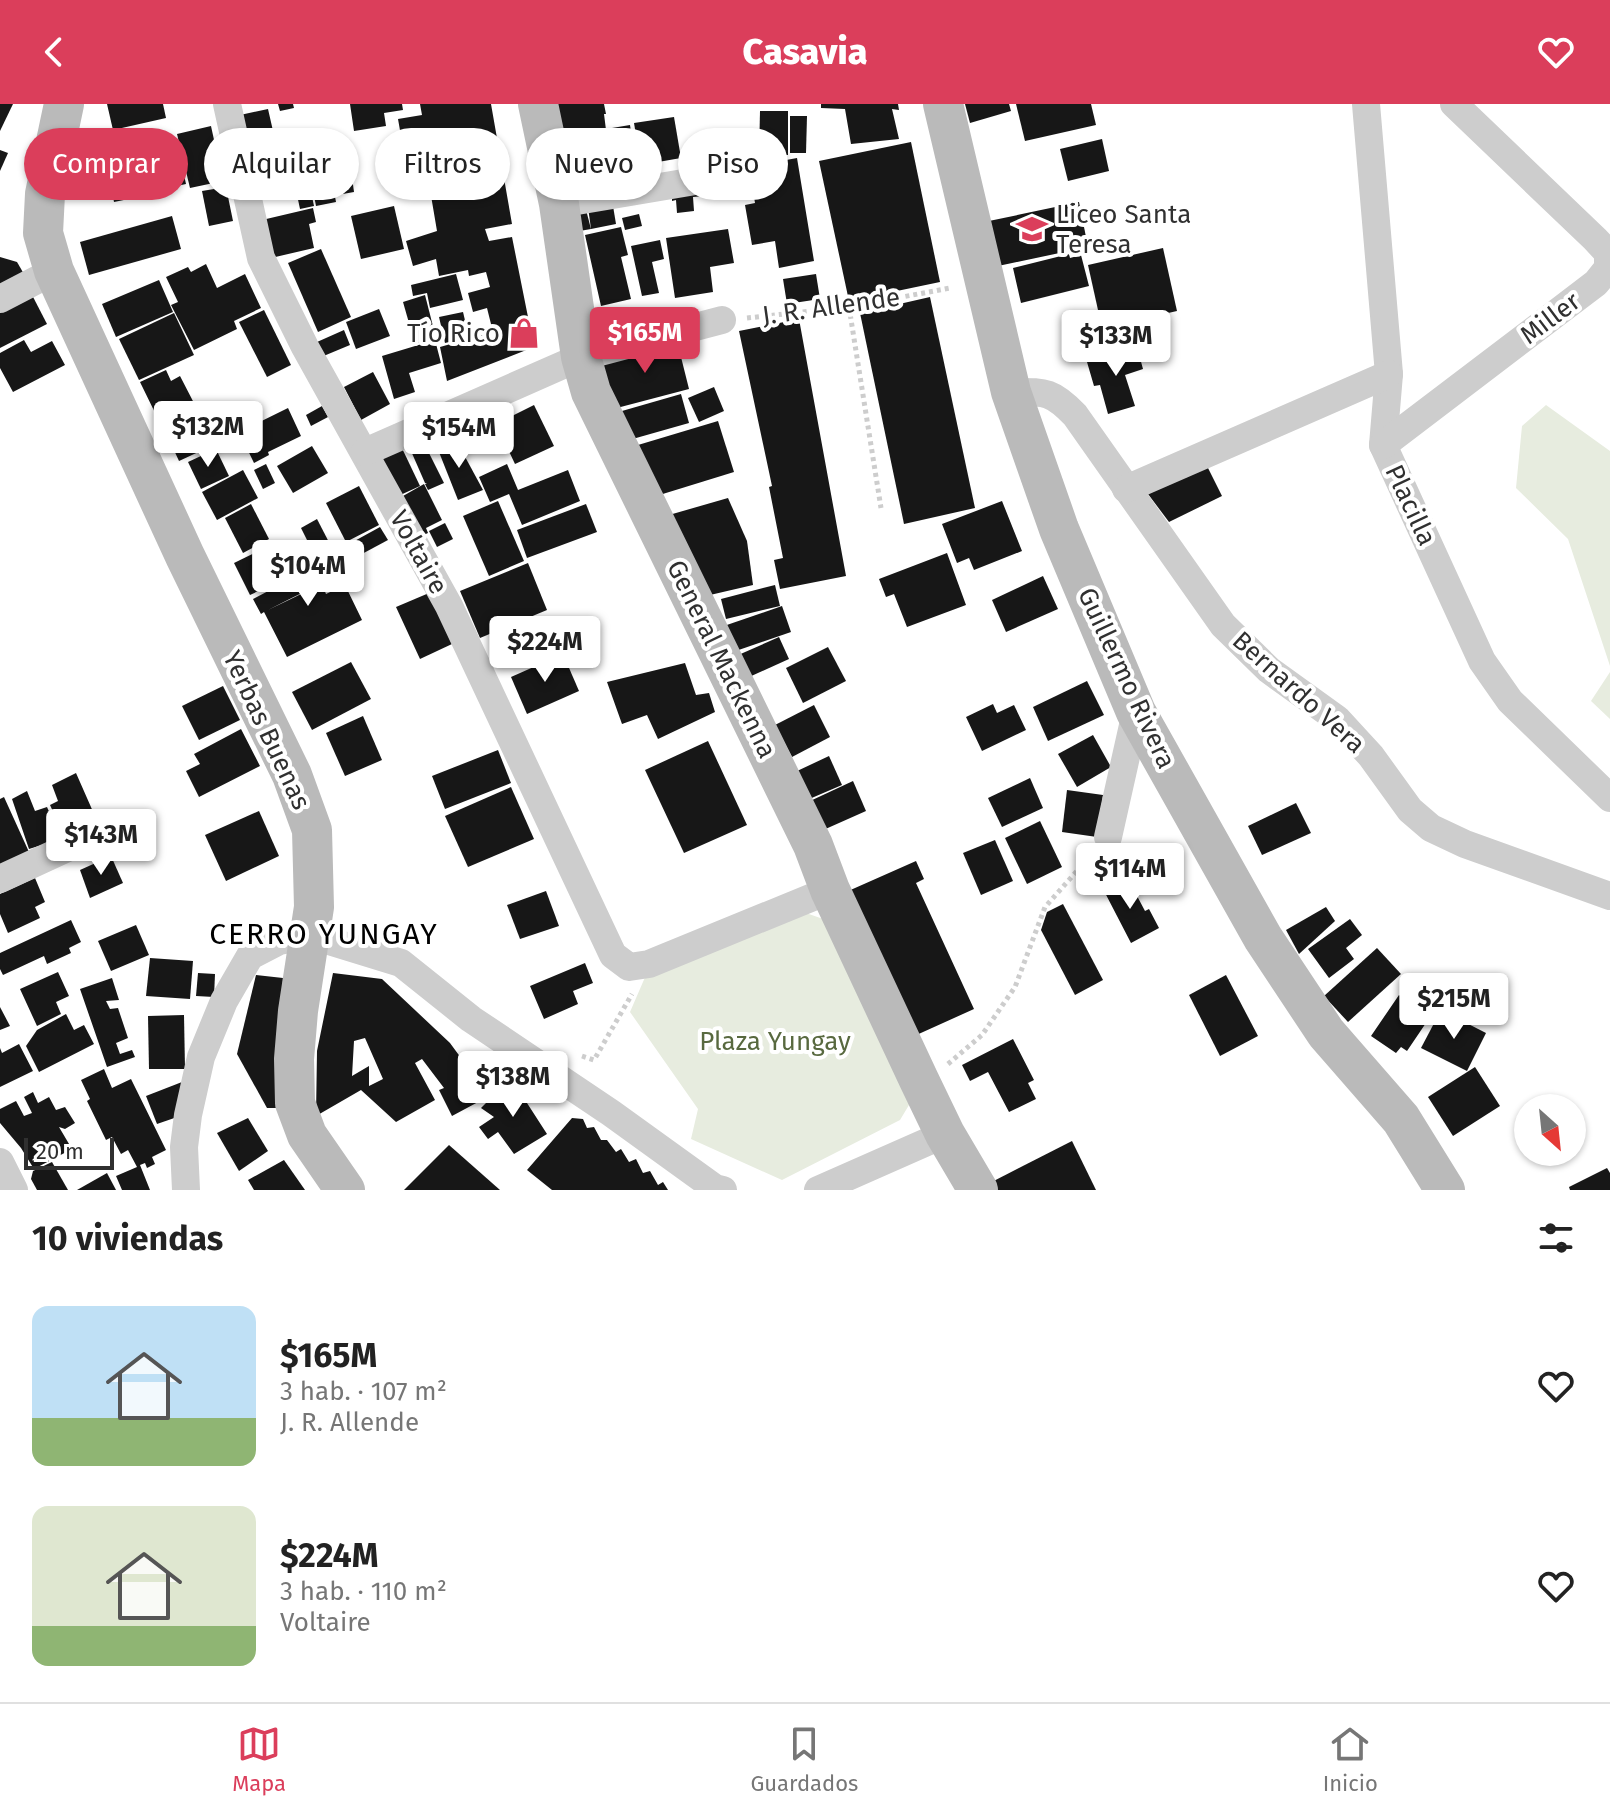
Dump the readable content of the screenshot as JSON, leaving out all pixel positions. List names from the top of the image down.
{
  "streets": {
    "street": [
      "Miller",
      "Placilla",
      "Voltaire",
      "General Mackenna",
      "Guillermo Rivera",
      "Bernardo Vera",
      "Yerbas Buenas"
    ],
    "path": ["J. R. Allende"]
  },
  "crossings": [
    ["J. R. Allende", "Guillermo Rivera"],
    ["Miller", "Placilla"],
    ["Guillermo Rivera", "Bernardo Vera"]
  ],
  "districts": ["CERRO YUNGAY"],
  "parks": ["Plaza Yungay"],
  "places": {
    "school or university": ["Liceo Santa Teresa"],
    "shop": ["Tío Rico"]
  },
  "scale_bar": "20 m",
  "north": "bottom right",
  "page": {
    "header": "Casavia",
    "chip": [
      "Comprar",
      "Alquilar",
      "Filtros",
      "Nuevo",
      "Piso"
    ],
    "price": [
      "$165M",
      "$133M",
      "$132M",
      "$154M",
      "$104M",
      "$224M",
      "$143M",
      "$114M",
      "$215M",
      "$138M"
    ],
    "scale": "20 m",
    "heading": "10 viviendas",
    "list": [
      {
        "name": "$165M",
        "note": "3 hab. · 107 m² · J. R. Allende"
      },
      {
        "name": "$224M",
        "note": "3 hab. · 110 m² · Voltaire"
      }
    ],
    "tabs": ["Mapa", "Guardados", "Inicio"]
  }
}
